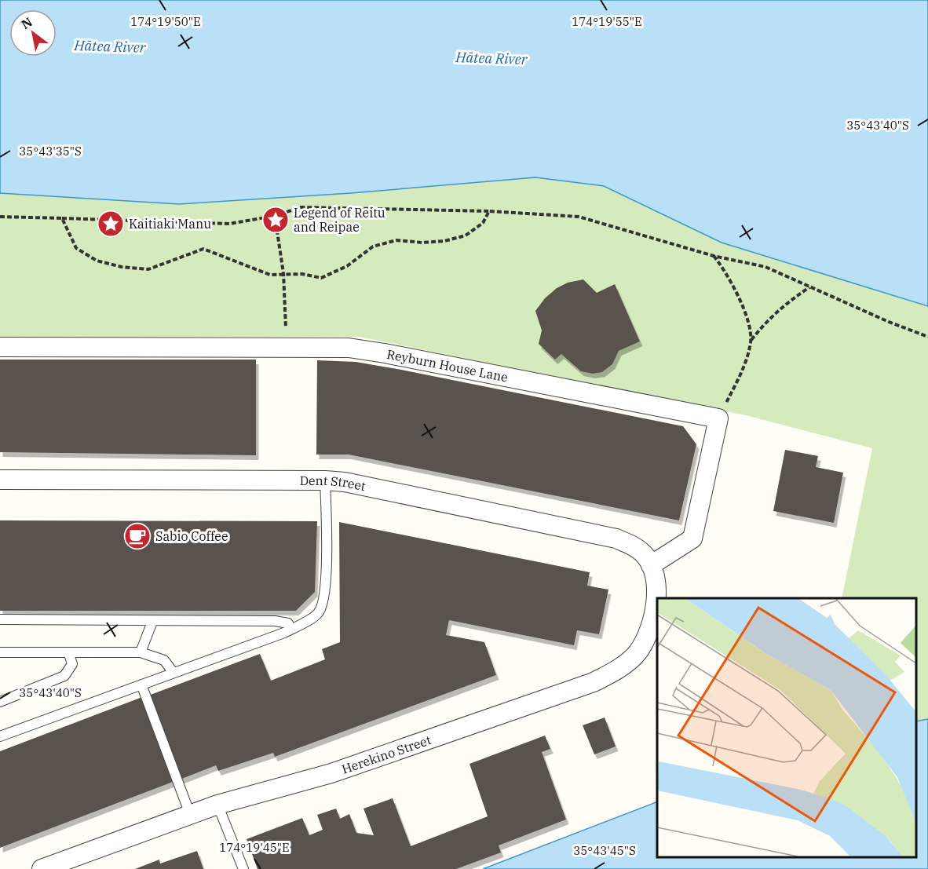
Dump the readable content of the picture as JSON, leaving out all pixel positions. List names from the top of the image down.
{
  "streets": {
    "street": ["Reyburn House Lane", "Dent Street", "Herekino Street"]
  },
  "crossings": [
    ["Dent Street", "Herekino Street"]
  ],
  "water": ["Hātea River"],
  "places": {
    "place": ["Legend of Reitu and Reipae", "Kaitiaki Manu"],
    "cafe": ["Sabio Coffee"]
  },
  "north": "top left",
  "coordinates": [
    "174°19'50\"E",
    "174°19'55\"E",
    "35°43'40\"S",
    "35°43'35\"S",
    "174°19'45\"E",
    "35°43'45\"S"
  ]
}
